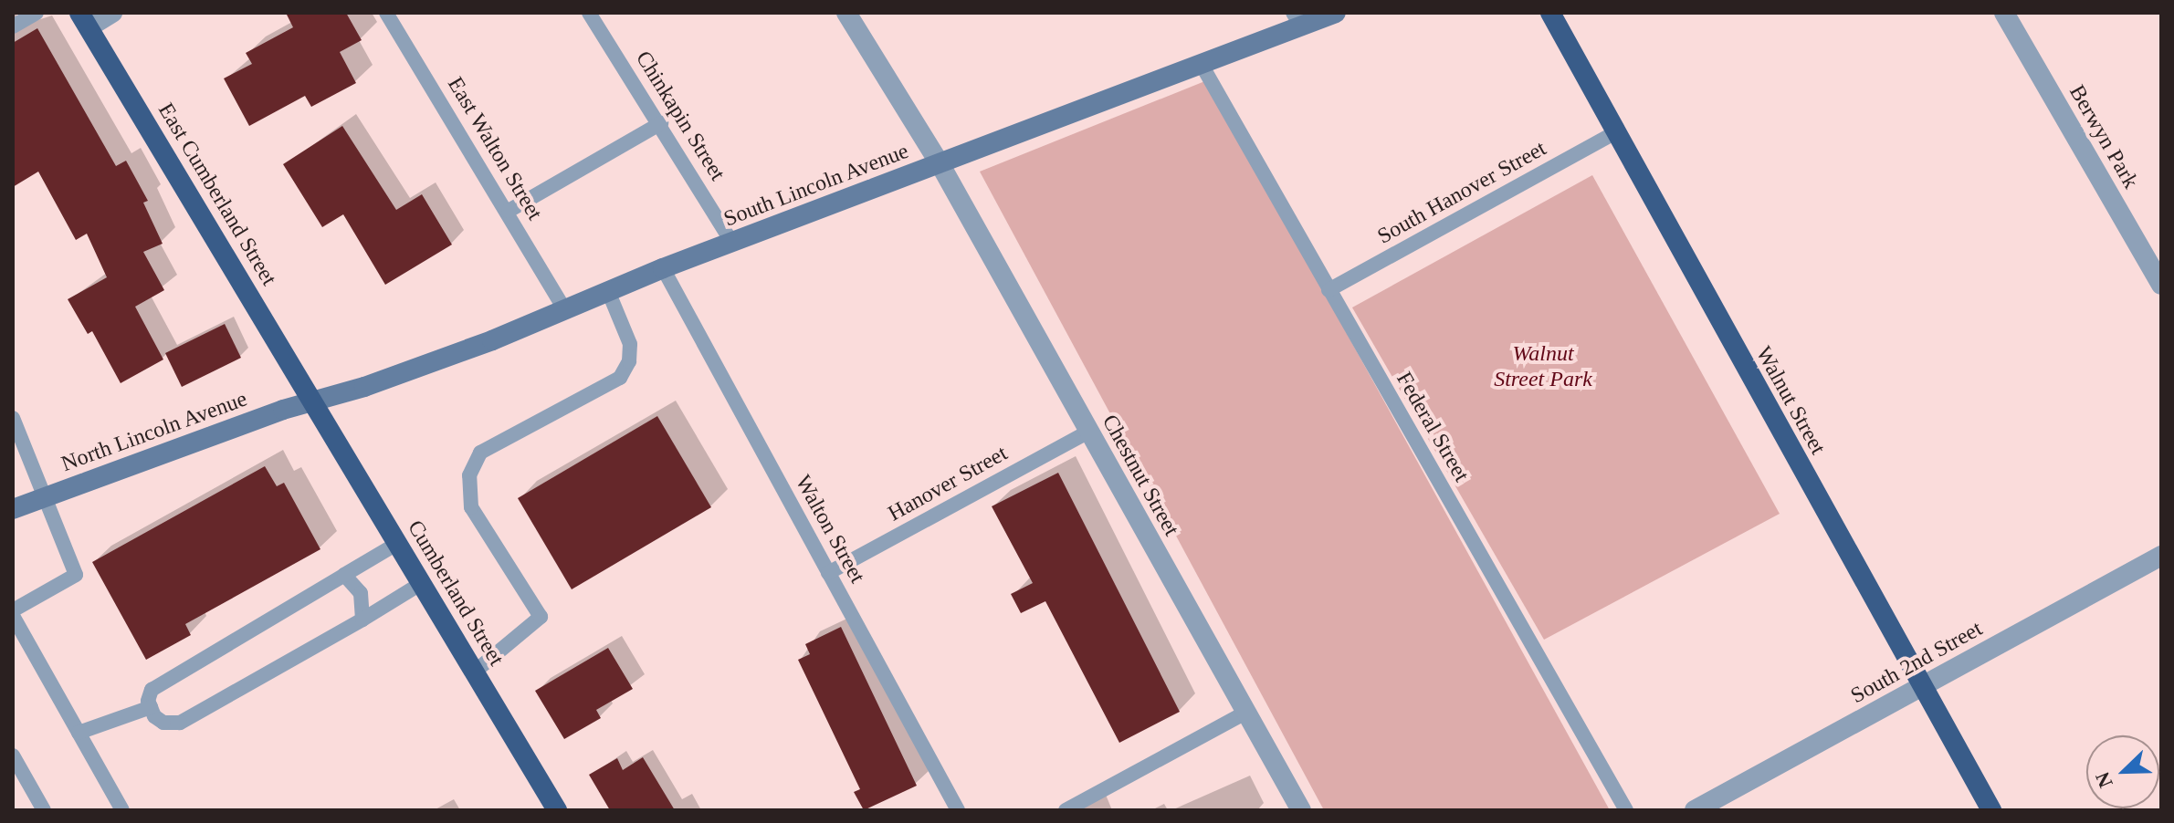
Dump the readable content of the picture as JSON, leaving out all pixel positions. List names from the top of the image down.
{
  "streets": {
    "highway": ["East Cumberland Street", "Walnut Street", "Cumberland Street"],
    "main road": ["South Lincoln Avenue", "North Lincoln Avenue"],
    "street": ["Berwyn Park", "Chestnut Street", "South 2nd Street"],
    "lane": [
      "Chinkapin Street",
      "East Walton Street",
      "South Hanover Street",
      "Federal Street",
      "Hanover Street",
      "Walton Street"
    ]
  },
  "crossings": [
    ["Chinkapin Street", "South Lincoln Avenue"],
    ["East Walton Street", "South Lincoln Avenue"],
    ["South Lincoln Avenue", "East Cumberland Street"],
    ["South Lincoln Avenue", "Federal Street"],
    ["South Lincoln Avenue", "North Lincoln Avenue"],
    ["South Lincoln Avenue", "Chestnut Street"],
    ["South Lincoln Avenue", "Walton Street"],
    ["South Lincoln Avenue", "Cumberland Street"],
    ["South Hanover Street", "Walnut Street"],
    ["South Hanover Street", "Federal Street"],
    ["East Cumberland Street", "North Lincoln Avenue"],
    ["East Cumberland Street", "Cumberland Street"],
    ["Walnut Street", "South 2nd Street"],
    ["North Lincoln Avenue", "Cumberland Street"],
    ["Chestnut Street", "Hanover Street"],
    ["Hanover Street", "Walton Street"]
  ],
  "parks": ["Walnut Street Park"],
  "north": "bottom left"
}
